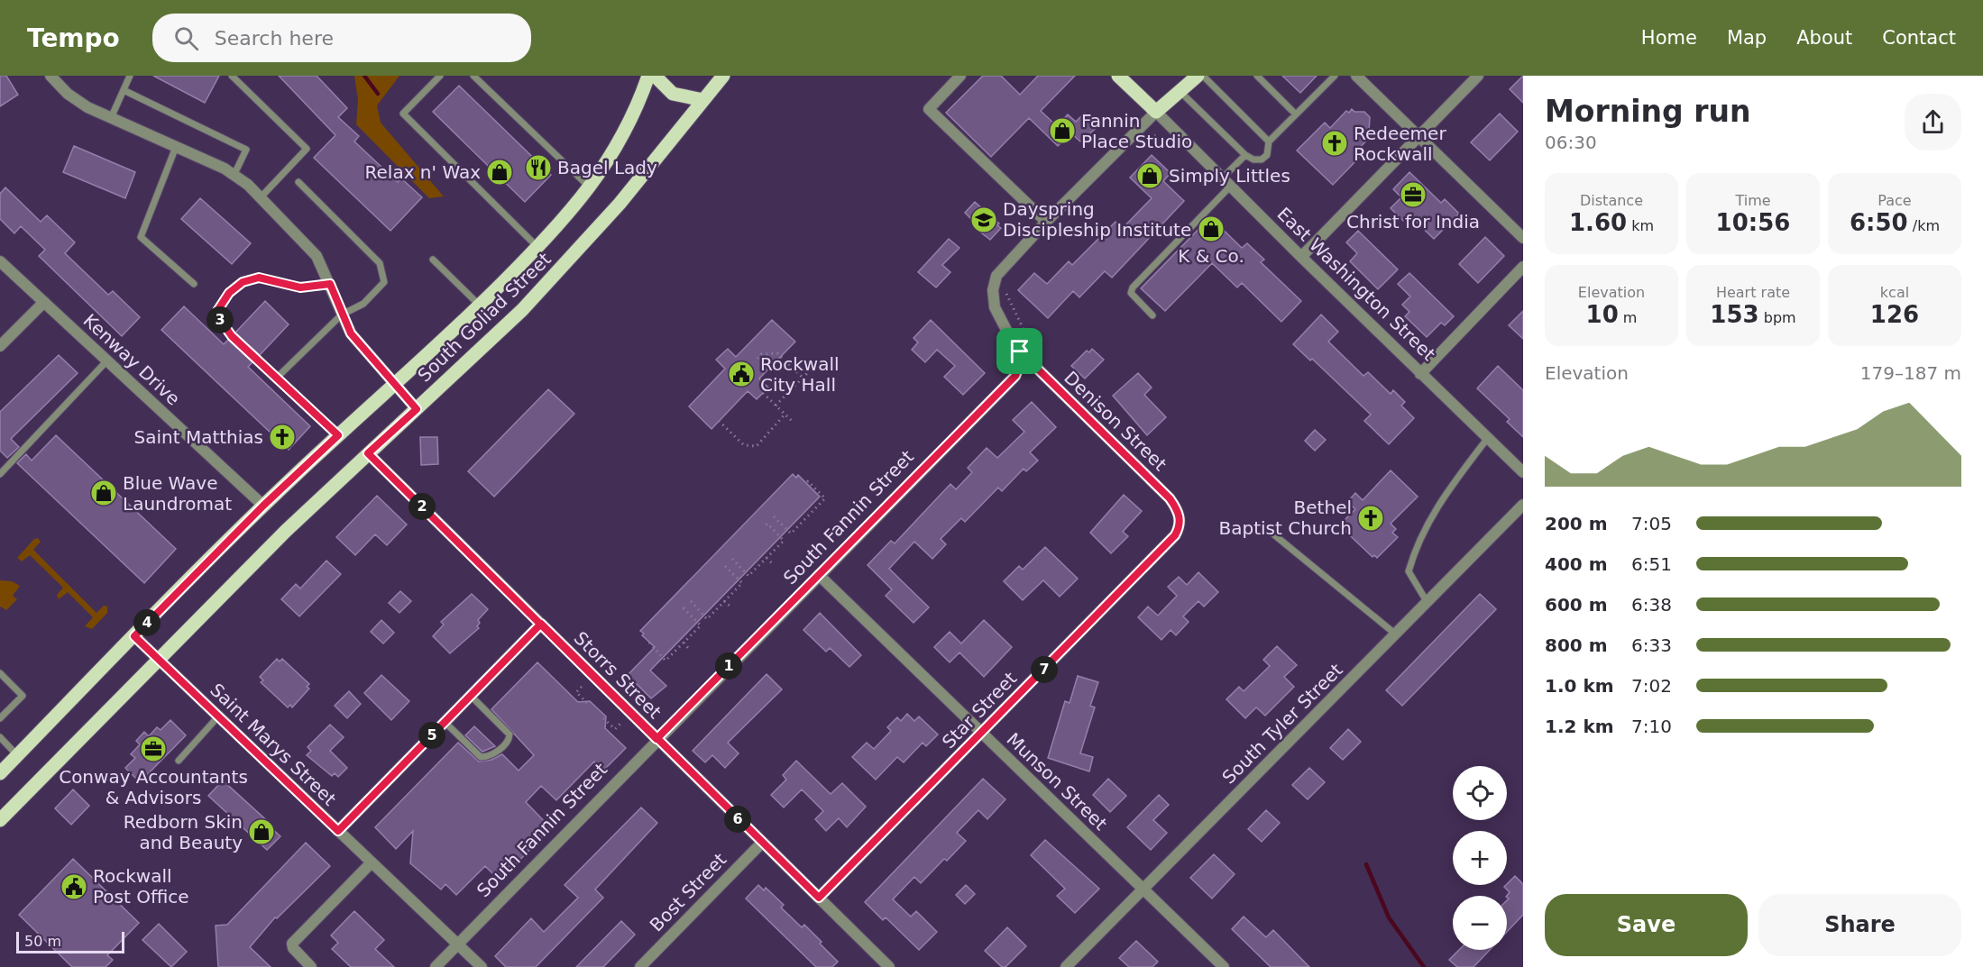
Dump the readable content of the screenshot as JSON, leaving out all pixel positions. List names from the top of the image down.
{
  "streets": {
    "main road": ["East Washington Street", "South Goliad Street"],
    "street": [
      "Kenway Drive",
      "Denison Street",
      "South Fannin Street",
      "Storrs Street",
      "Star Street",
      "South Tyler Street",
      "Saint Marys Street",
      "Munson Street",
      "Bost Street"
    ]
  },
  "crossings": [
    ["South Goliad Street", "Kenway Drive"],
    ["South Goliad Street", "Storrs Street"],
    ["South Goliad Street", "Saint Marys Street"],
    ["Denison Street", "South Fannin Street"],
    ["Denison Street", "Star Street"],
    ["South Fannin Street", "Storrs Street"],
    ["South Fannin Street", "Saint Marys Street"],
    ["South Fannin Street", "Munson Street"],
    ["Storrs Street", "Star Street"],
    ["Storrs Street", "Bost Street"],
    ["Star Street", "Munson Street"],
    ["South Tyler Street", "Munson Street"]
  ],
  "places": {
    "shop": [
      "Fannin Place Studio",
      "Relax n' Wax",
      "Simply Littles",
      "K & Co.",
      "Blue Wave Laundromat",
      "Redborn Skin and Beauty"
    ],
    "church": ["Redeemer Rockwall", "Saint Matthias", "Bethel Baptist Church"],
    "restaurant": ["Bagel Lady"],
    "office": ["Christ for India", "Conway Accountants & Advisors"],
    "school or university": ["Dayspring Discipleship Institute"],
    "public building": ["Rockwall City Hall", "Rockwall Post Office"]
  },
  "scale_bar": "50 m",
  "page": {
    "header": "Tempo",
    "search": "Search here",
    "nav": [
      "Home",
      "Map",
      "About",
      "Contact"
    ],
    "heading": ["Morning run", "06:30"],
    "stats": [
      ["Distance", "1.60 km"],
      ["Time", "10:56"],
      ["Pace", "6:50 /km"],
      ["Elevation", "10 m"],
      ["Heart rate", "153 bpm"],
      ["kcal", "126"]
    ],
    "pins": [
      "3",
      "2",
      "4",
      "1",
      "7",
      "5",
      "6"
    ],
    "chart": ["Elevation", "179–187 m"],
    "list": [
      {
        "name": "200 m",
        "note": "7:05"
      },
      {
        "name": "400 m",
        "note": "6:51"
      },
      {
        "name": "600 m",
        "note": "6:38"
      },
      {
        "name": "800 m",
        "note": "6:33"
      },
      {
        "name": "1.0 km",
        "note": "7:02"
      },
      {
        "name": "1.2 km",
        "note": "7:10"
      }
    ],
    "map_buttons": ["+", "−"],
    "buttons": ["Save", "Share"],
    "scale": "50 m"
  }
}
